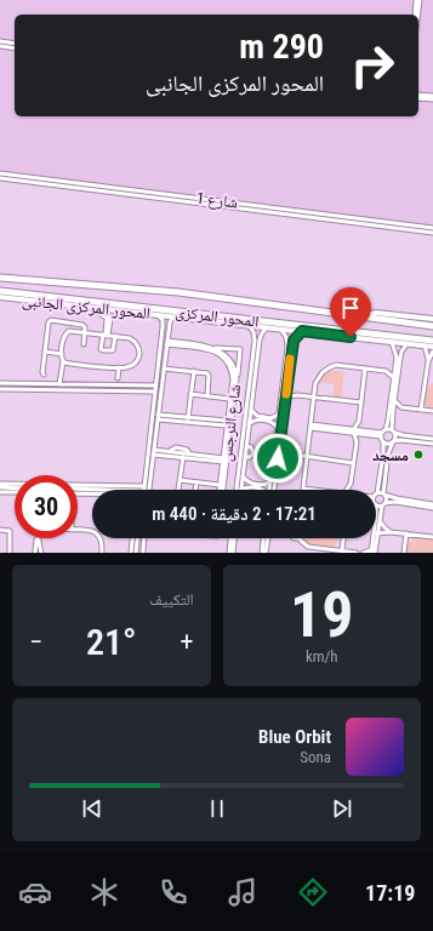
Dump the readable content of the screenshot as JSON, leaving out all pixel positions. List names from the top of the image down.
{
  "streets": {
    "highway": ["المحور المركزى"],
    "main road": ["المحور المركزى الجانبى"],
    "street": ["شارع 1", "شارع النرجس"]
  },
  "crossings": [
    ["المحور المركزى الجانبى", "المحور المركزى"]
  ],
  "places": ["مسجد"],
  "page": {
    "turn": ["290 m", "المحور المركزى الجانبى"],
    "limit": "30",
    "trip": "17:21 · 2 دقيقة · 440 m",
    "tile": [
      ["19", "km/h"],
      "التكييف"
    ],
    "heat": ["−", "21°", "+"],
    "song": ["Blue Orbit", "Sona"],
    "tabs": "17:19"
  }
}
